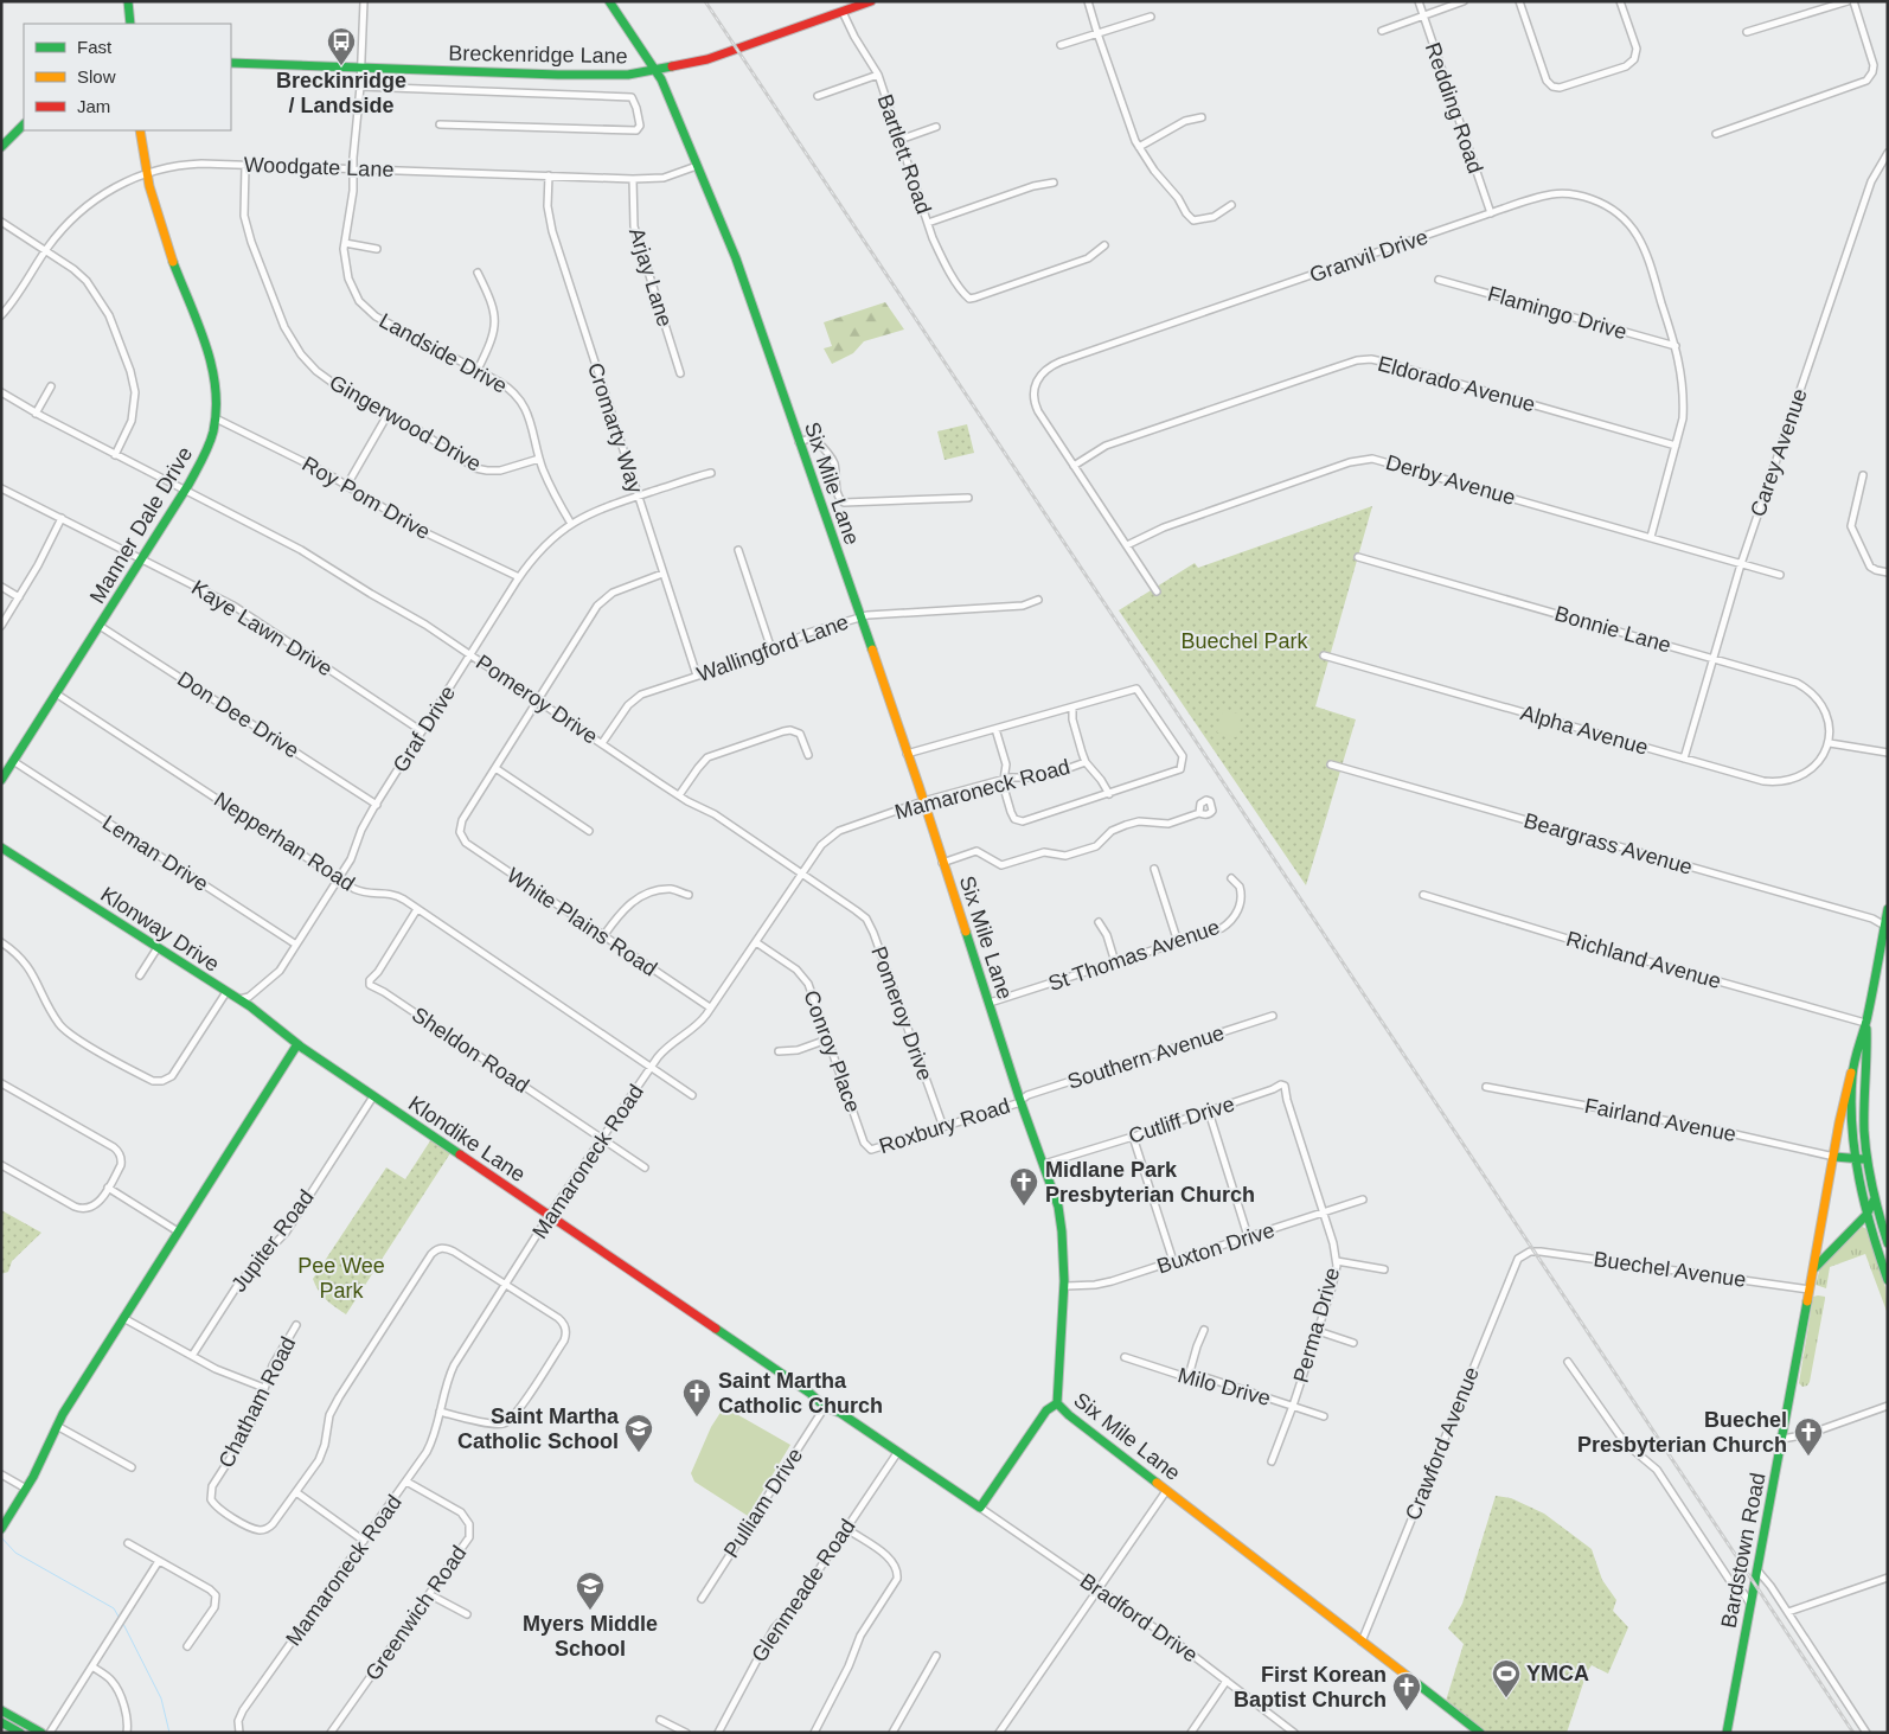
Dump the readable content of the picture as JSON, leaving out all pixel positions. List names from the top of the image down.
{
  "streets": {
    "street": [
      "Breckenridge Lane",
      "Redding Road",
      "Bartlett Road",
      "Woodgate Lane",
      "Granvil Drive",
      "Arjay Lane",
      "Flamingo Drive",
      "Landside Drive",
      "Eldorado Avenue",
      "Gingerwood Drive",
      "Cromarty Way",
      "Carey Avenue",
      "Derby Avenue",
      "Six Mile Lane",
      "Roy Pom Drive",
      "Manner Dale Drive",
      "Kaye Lawn Drive",
      "Bonnie Lane",
      "Wallingford Lane",
      "Pomeroy Drive",
      "Don Dee Drive",
      "Graf Drive",
      "Alpha Avenue",
      "Mamaroneck Road",
      "Nepperhan Road",
      "Beargrass Avenue",
      "Leman Drive",
      "White Plains Road",
      "Klonway Drive",
      "St Thomas Avenue",
      "Richland Avenue",
      "Sheldon Road",
      "Conroy Place",
      "Southern Avenue",
      "Cutliff Drive",
      "Fairland Avenue",
      "Roxbury Road",
      "Klondike Lane",
      "Jupiter Road",
      "Buxton Drive",
      "Buechel Avenue",
      "Perma Drive",
      "Milo Drive",
      "Chatham Road",
      "Crawford Avenue",
      "Pulliam Drive",
      "Bardstown Road",
      "Glenmeade Road",
      "Greenwich Road",
      "Bradford Drive"
    ]
  },
  "crossings": [
    ["Breckenridge Lane", "Bartlett Road"],
    ["Breckenridge Lane", "Landside Drive"],
    ["Breckenridge Lane", "Six Mile Lane"],
    ["Redding Road", "Granvil Drive"],
    ["Woodgate Lane", "Arjay Lane"],
    ["Woodgate Lane", "Landside Drive"],
    ["Woodgate Lane", "Gingerwood Drive"],
    ["Woodgate Lane", "Cromarty Way"],
    ["Woodgate Lane", "Six Mile Lane"],
    ["Woodgate Lane", "Manner Dale Drive"],
    ["Granvil Drive", "Flamingo Drive"],
    ["Granvil Drive", "Eldorado Avenue"],
    ["Granvil Drive", "Derby Avenue"],
    ["Landside Drive", "Gingerwood Drive"],
    ["Landside Drive", "Graf Drive"],
    ["Cromarty Way", "Wallingford Lane"],
    ["Cromarty Way", "Graf Drive"],
    ["Carey Avenue", "Derby Avenue"],
    ["Carey Avenue", "Bonnie Lane"],
    ["Carey Avenue", "Alpha Avenue"],
    ["Six Mile Lane", "Wallingford Lane"],
    ["Six Mile Lane", "Mamaroneck Road"],
    ["Six Mile Lane", "St Thomas Avenue"],
    ["Six Mile Lane", "Southern Avenue"],
    ["Six Mile Lane", "Cutliff Drive"],
    ["Six Mile Lane", "Roxbury Road"],
    ["Six Mile Lane", "Buxton Drive"],
    ["Six Mile Lane", "Crawford Avenue"],
    ["Roy Pom Drive", "Manner Dale Drive"],
    ["Roy Pom Drive", "Graf Drive"],
    ["Manner Dale Drive", "Kaye Lawn Drive"],
    ["Manner Dale Drive", "Pomeroy Drive"],
    ["Manner Dale Drive", "Don Dee Drive"],
    ["Manner Dale Drive", "Nepperhan Road"],
    ["Manner Dale Drive", "Leman Drive"],
    ["Kaye Lawn Drive", "Graf Drive"],
    ["Bonnie Lane", "Alpha Avenue"],
    ["Wallingford Lane", "Pomeroy Drive"],
    ["Pomeroy Drive", "Graf Drive"],
    ["Pomeroy Drive", "Mamaroneck Road"],
    ["Pomeroy Drive", "Roxbury Road"],
    ["Don Dee Drive", "Graf Drive"],
    ["Graf Drive", "Nepperhan Road"],
    ["Graf Drive", "Leman Drive"],
    ["Graf Drive", "Klonway Drive"],
    ["Mamaroneck Road", "Nepperhan Road"],
    ["Mamaroneck Road", "White Plains Road"],
    ["Mamaroneck Road", "Sheldon Road"],
    ["Mamaroneck Road", "Conroy Place"],
    ["Mamaroneck Road", "Klondike Lane"],
    ["Mamaroneck Road", "Chatham Road"],
    ["Mamaroneck Road", "Greenwich Road"],
    ["Nepperhan Road", "Sheldon Road"],
    ["Beargrass Avenue", "Bardstown Road"],
    ["Klonway Drive", "Klondike Lane"],
    ["Richland Avenue", "Bardstown Road"],
    ["Conroy Place", "Roxbury Road"],
    ["Southern Avenue", "Roxbury Road"],
    ["Cutliff Drive", "Perma Drive"],
    ["Fairland Avenue", "Bardstown Road"],
    ["Klondike Lane", "Jupiter Road"],
    ["Klondike Lane", "Pulliam Drive"],
    ["Klondike Lane", "Glenmeade Road"],
    ["Klondike Lane", "Bradford Drive"],
    ["Buxton Drive", "Perma Drive"],
    ["Buechel Avenue", "Crawford Avenue"],
    ["Buechel Avenue", "Bardstown Road"],
    ["Perma Drive", "Milo Drive"]
  ],
  "parks": ["Buechel Park", "Pee Wee Park"],
  "places": {
    "bus stop": ["Breckinridge / Landside"],
    "church": [
      "Midlane Park Presbyterian Church",
      "Saint Martha Catholic Church",
      "Buechel Presbyterian Church",
      "First Korean Baptist Church"
    ],
    "school or university": ["Saint Martha Catholic School", "Myers Middle School"],
    "sports": ["YMCA"]
  },
  "legend": ["Fast", "Slow", "Jam"]
}
